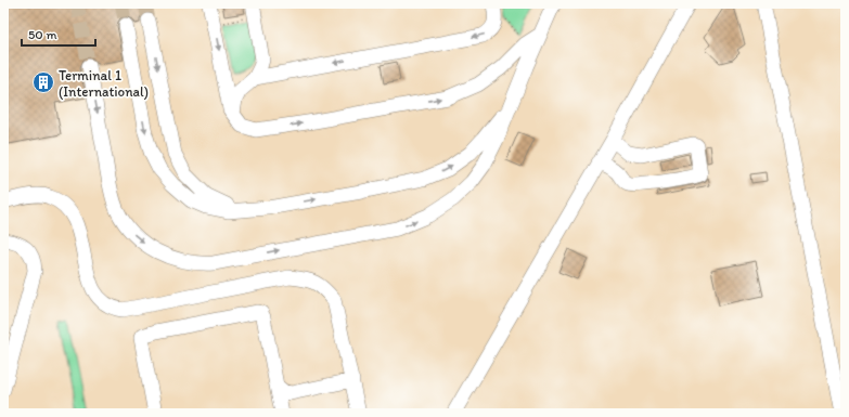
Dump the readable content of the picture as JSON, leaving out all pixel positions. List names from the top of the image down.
{
  "places": {
    "building": ["Terminal 1 (International)"]
  },
  "scale_bar": "50 m"
}
